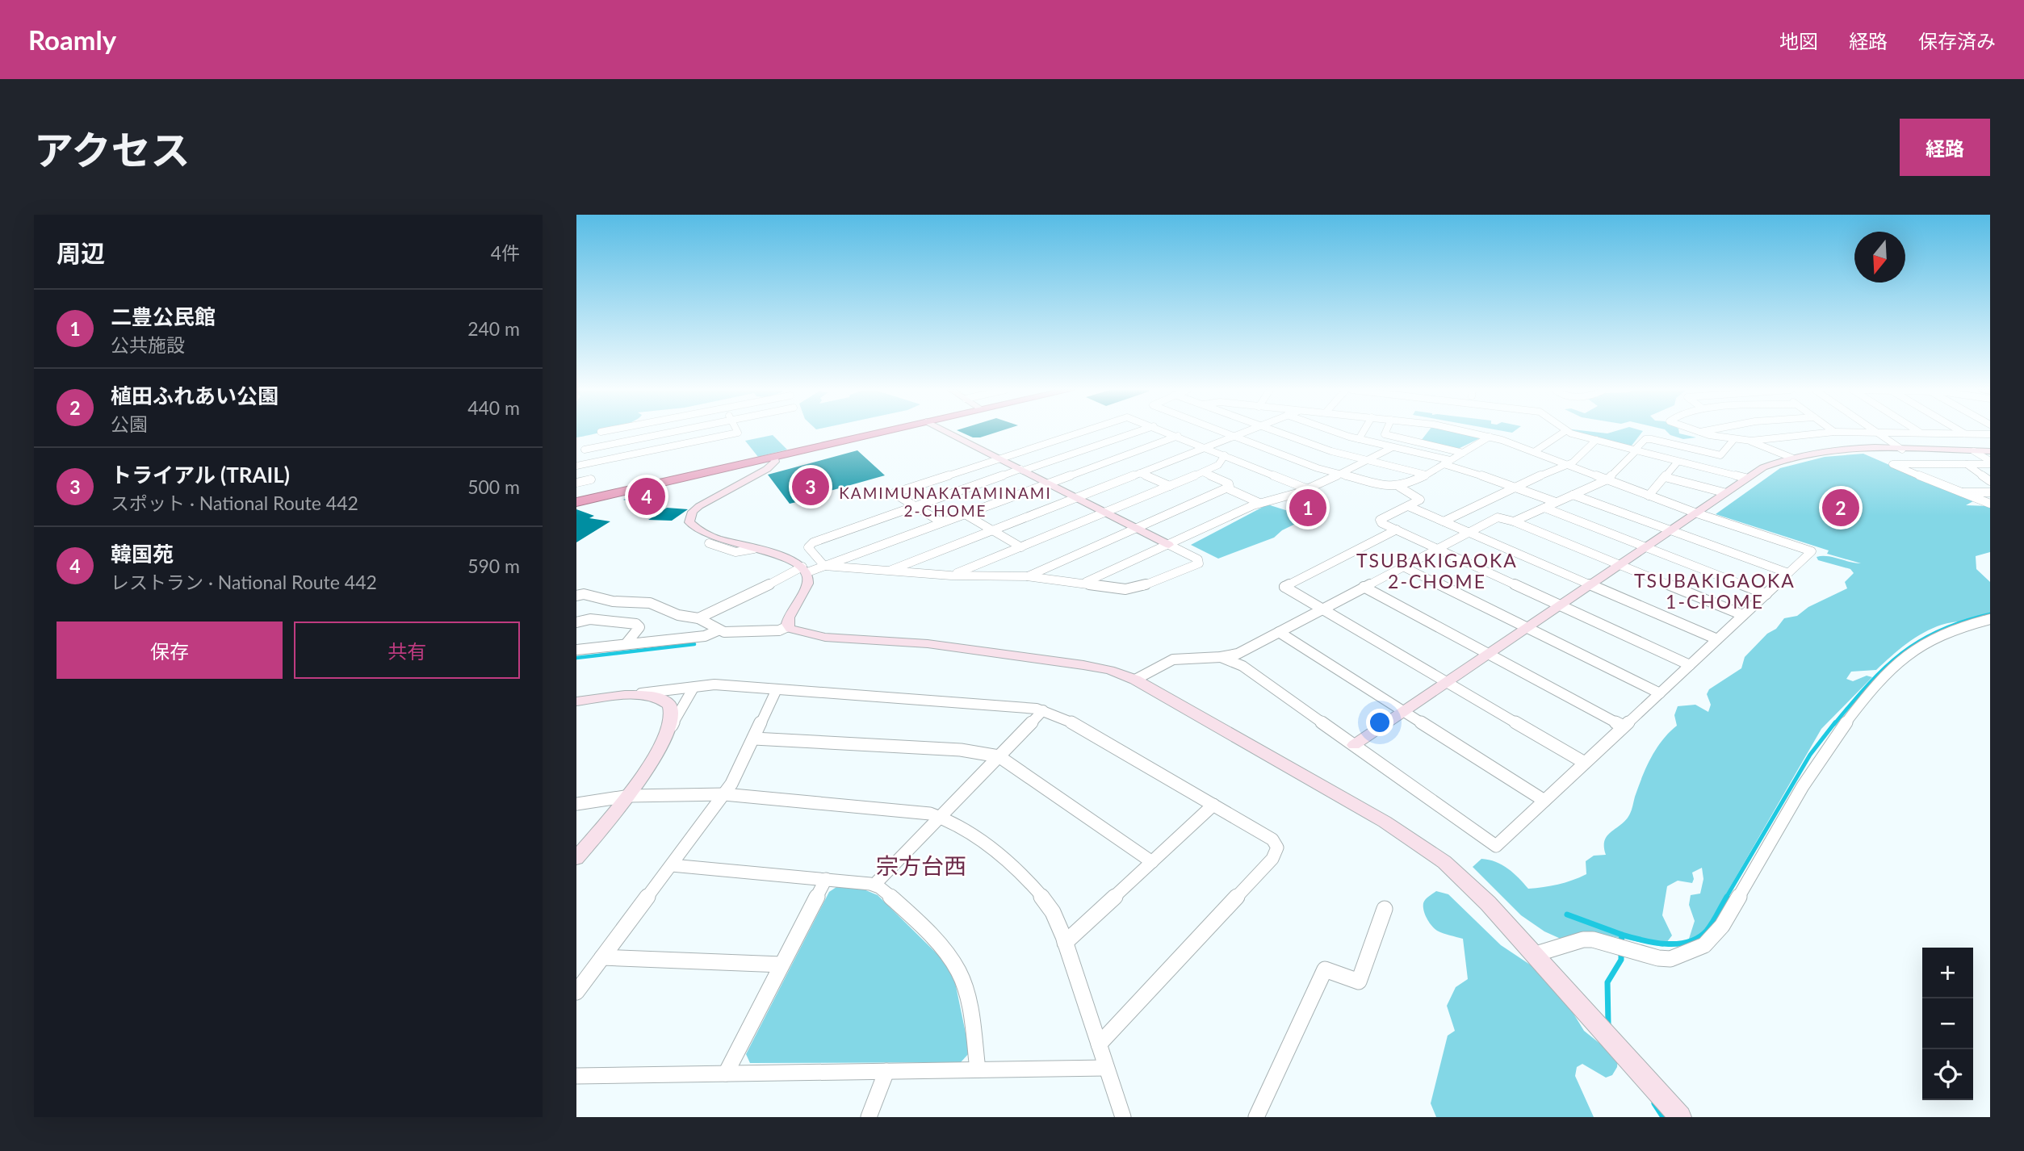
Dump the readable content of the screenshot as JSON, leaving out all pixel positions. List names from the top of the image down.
{
  "districts": [
    "KAMIMUNAKATAMINAMI 2-CHOME",
    "TSUBAKIGAOKA 2-CHOME",
    "TSUBAKIGAOKA 1-CHOME",
    "宗方台西"
  ],
  "north": "bottom",
  "page": {
    "header": "Roamly",
    "nav": ["地図", "経路", "保存済み"],
    "title": "アクセス",
    "buttons": [
      "経路",
      ["保存", "共有"]
    ],
    "heading": ["周辺", "4件"],
    "list": [
      {
        "mark": "1",
        "name": "二豊公民館",
        "note": "公共施設",
        "value": "240 m"
      },
      {
        "mark": "2",
        "name": "植田ふれあい公園",
        "note": "公園",
        "value": "440 m"
      },
      {
        "mark": "3",
        "name": "トライアル (TRAIL)",
        "note": "スポット · National Route 442",
        "value": "500 m"
      },
      {
        "mark": "4",
        "name": "韓国苑",
        "note": "レストラン · National Route 442",
        "value": "590 m"
      }
    ],
    "pins": [
      "3",
      "4",
      "1",
      "2"
    ],
    "map_buttons": ["+", "−"]
  }
}
